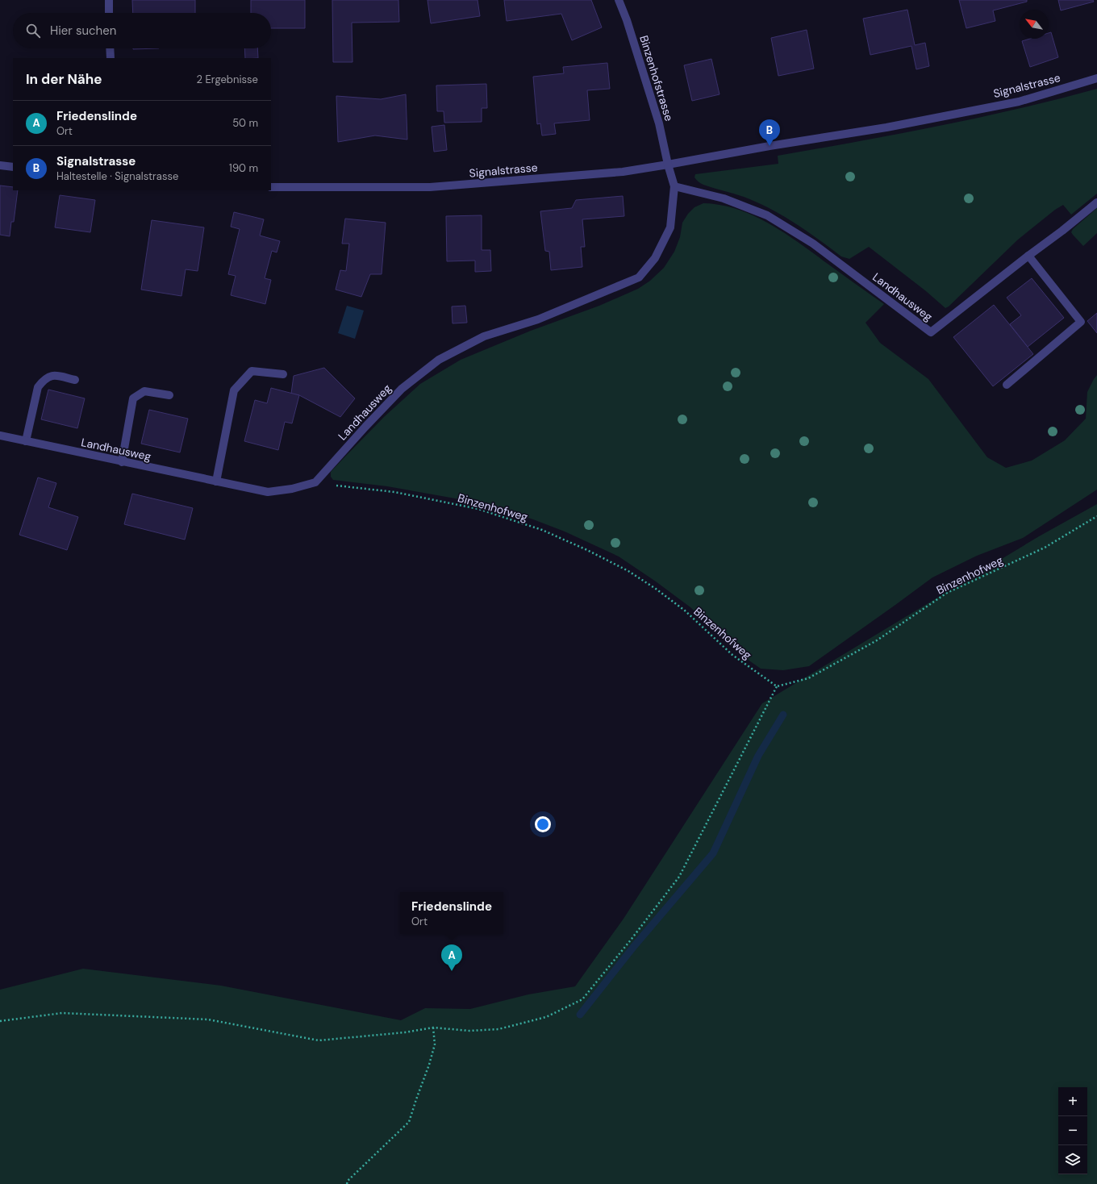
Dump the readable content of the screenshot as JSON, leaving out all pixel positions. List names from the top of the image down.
{
  "streets": {
    "street": ["Binzenhofstrasse", "Signalstrasse", "Landhausweg"],
    "path": ["Binzenhofweg"]
  },
  "crossings": [
    ["Binzenhofstrasse", "Signalstrasse"],
    ["Binzenhofstrasse", "Landhausweg"],
    ["Signalstrasse", "Landhausweg"],
    ["Landhausweg", "Binzenhofweg"]
  ],
  "north": "top left",
  "page": {
    "search": "Hier suchen",
    "heading": ["In der Nähe", "2 Ergebnisse"],
    "list": [
      {
        "mark": "A",
        "name": "Friedenslinde",
        "note": "Ort",
        "value": "50 m"
      },
      {
        "mark": "B",
        "name": "Signalstrasse",
        "note": "Haltestelle · Signalstrasse",
        "value": "190 m"
      }
    ],
    "pins": ["B", "A"],
    "popup": ["Friedenslinde", "Ort"],
    "map_buttons": ["+", "−"]
  }
}
